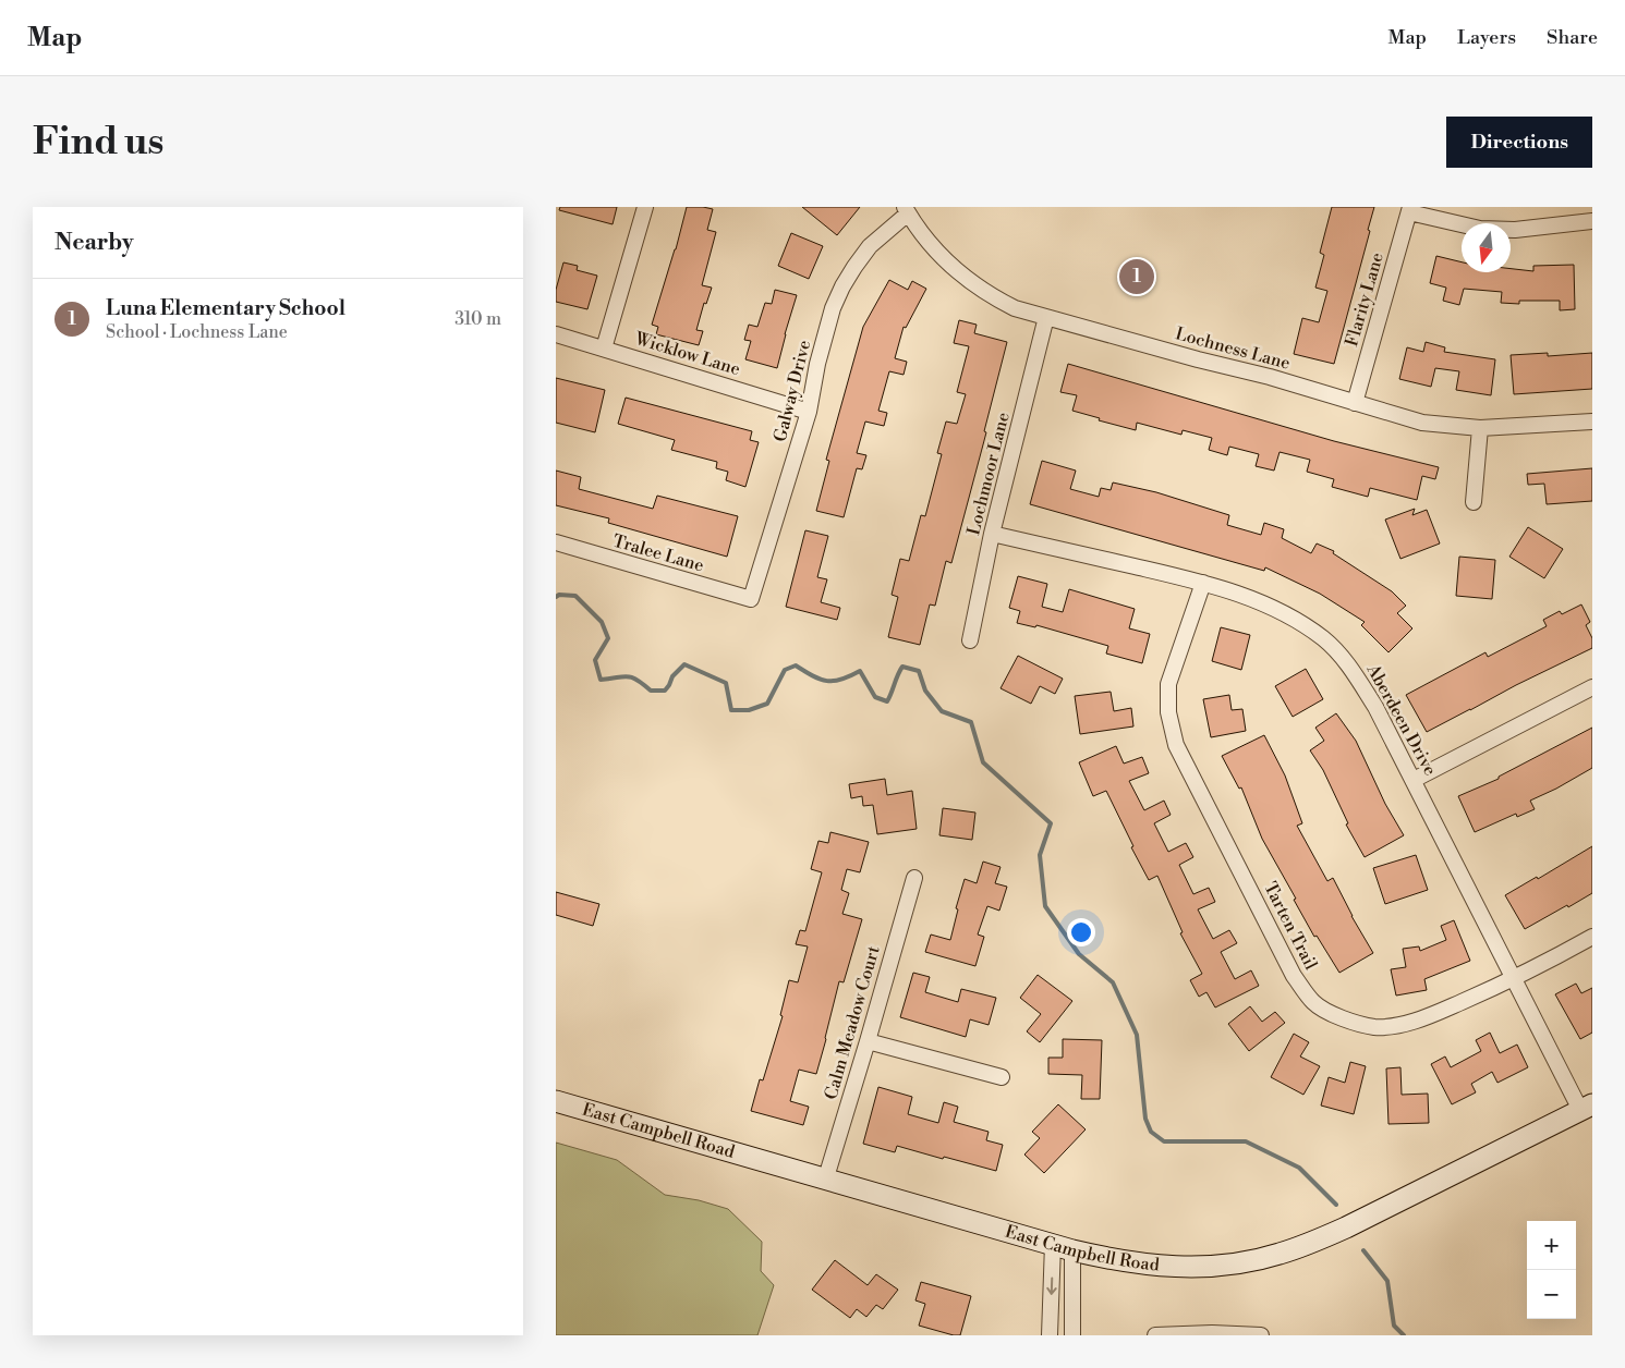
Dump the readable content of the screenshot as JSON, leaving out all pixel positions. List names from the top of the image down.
{
  "streets": {
    "main road": ["East Campbell Road"],
    "street": [
      "Flarity Lane",
      "Lochness Lane",
      "Wicklow Lane",
      "Galway Drive",
      "Lochmoor Lane",
      "Tralee Lane",
      "Aberdeen Drive",
      "Tarten Trail",
      "Calm Meadow Court"
    ]
  },
  "crossings": [
    ["Flarity Lane", "Lochness Lane"],
    ["Lochness Lane", "Galway Drive"],
    ["Lochness Lane", "Lochmoor Lane"],
    ["Wicklow Lane", "Galway Drive"],
    ["Galway Drive", "Tralee Lane"],
    ["Lochmoor Lane", "Aberdeen Drive"],
    ["Aberdeen Drive", "Tarten Trail"],
    ["Aberdeen Drive", "East Campbell Road"],
    ["Calm Meadow Court", "East Campbell Road"]
  ],
  "north": "bottom",
  "page": {
    "header": "Map",
    "nav": ["Map", "Layers", "Share"],
    "buttons": "Directions",
    "title": "Find us",
    "heading": "Nearby",
    "pins": "1",
    "list": [
      {
        "mark": "1",
        "name": "Luna Elementary School",
        "note": "School · Lochness Lane",
        "value": "310 m"
      }
    ],
    "map_buttons": ["+", "−"]
  }
}
